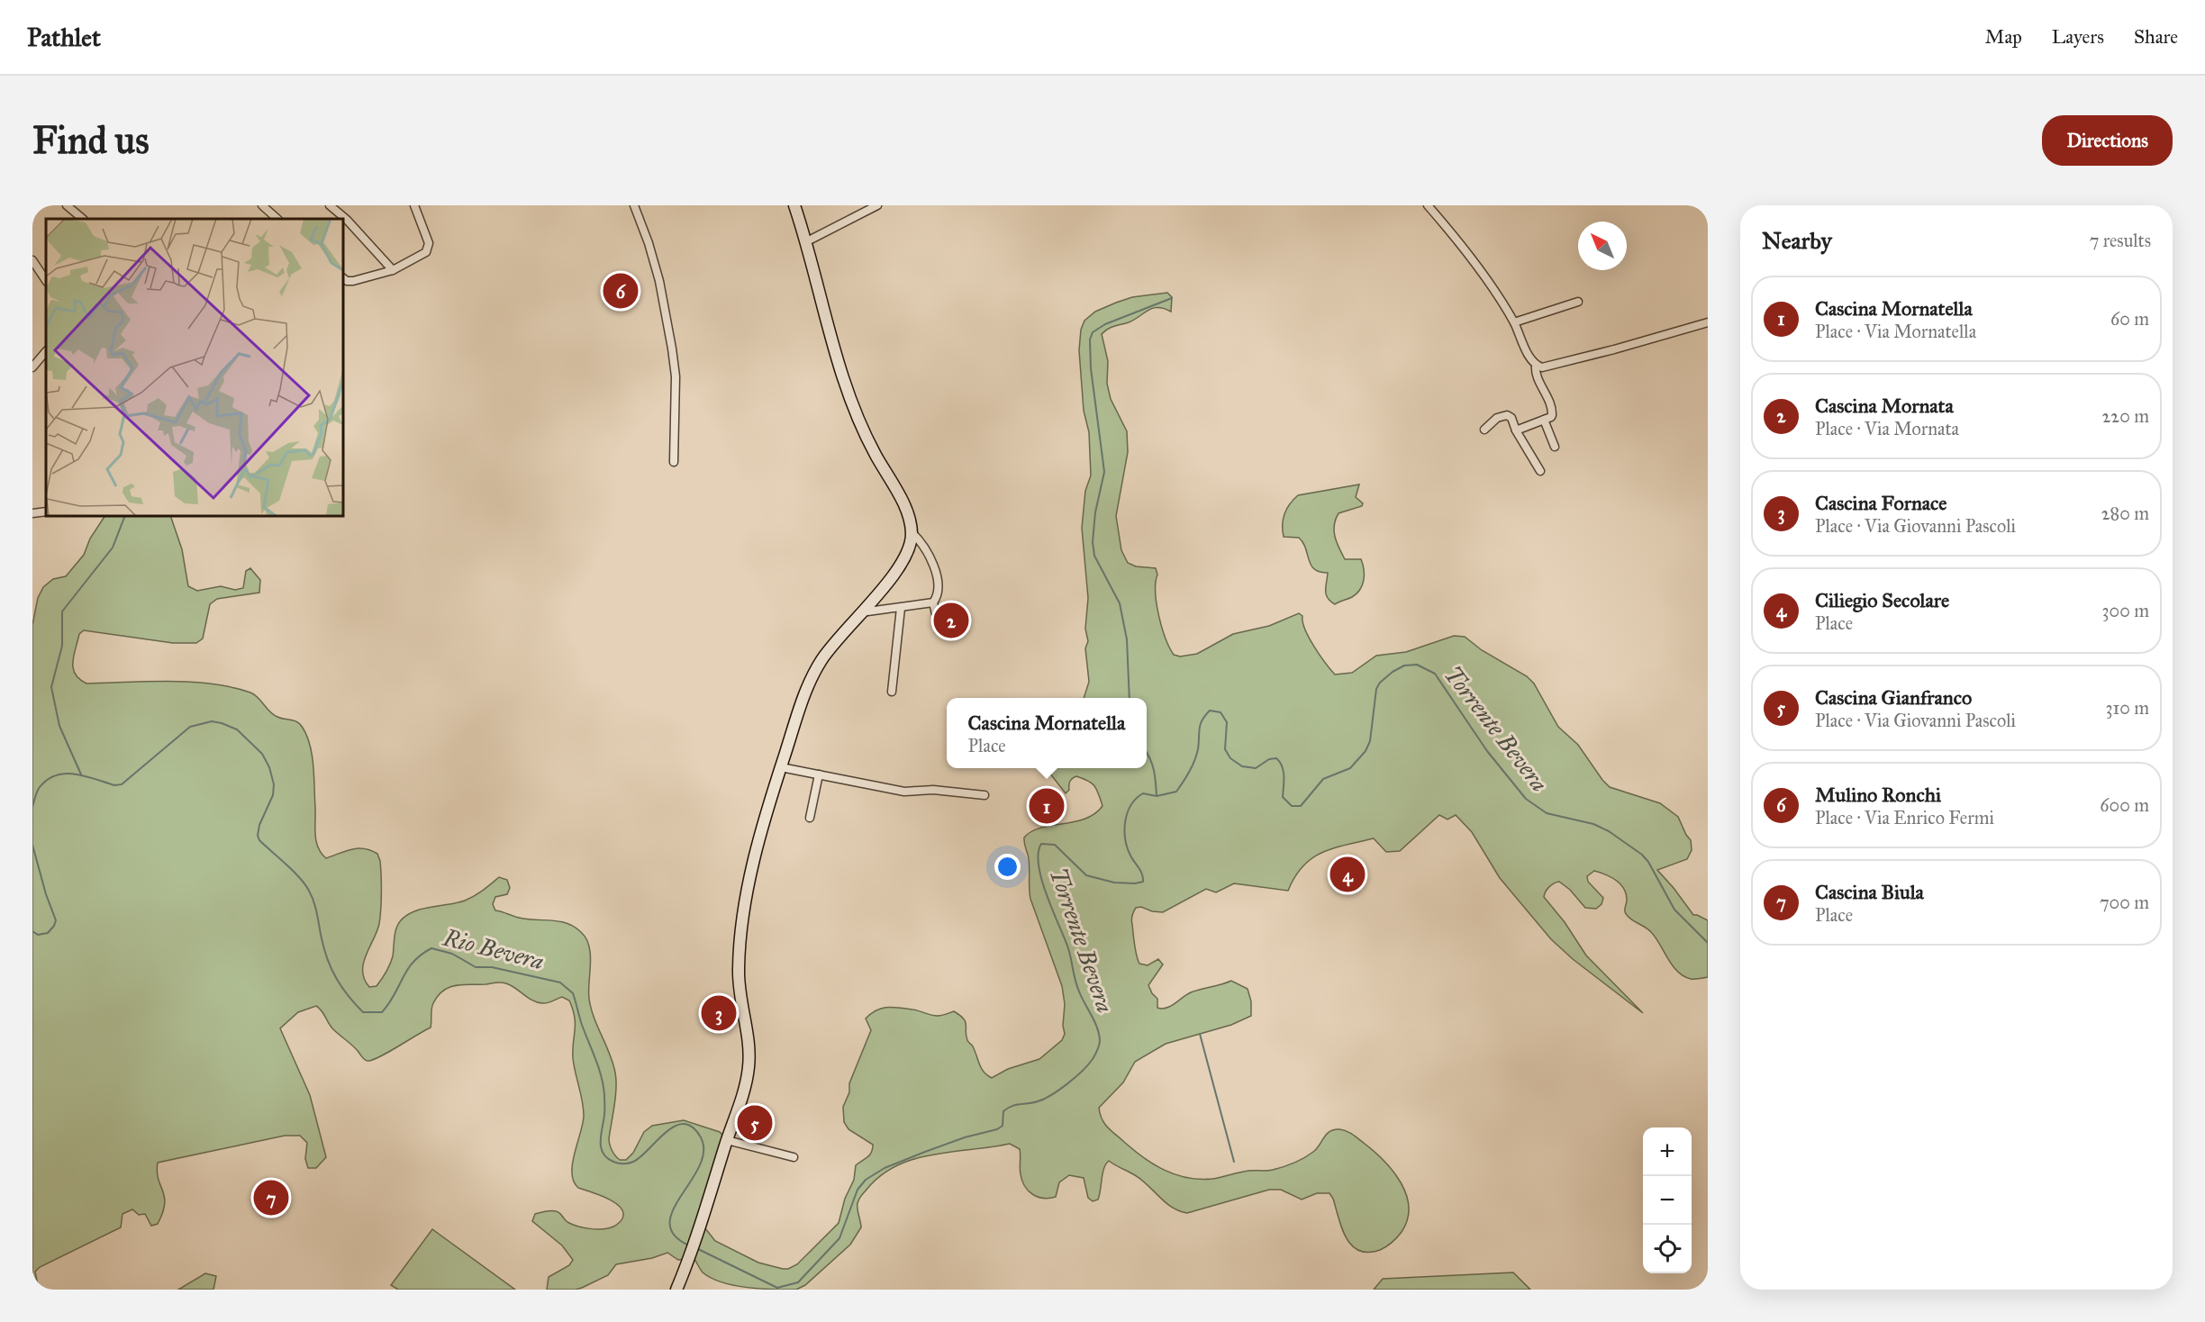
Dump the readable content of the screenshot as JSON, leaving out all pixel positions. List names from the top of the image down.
{
  "water": ["Torrente Bevera", "Rio Bevera"],
  "north": "top left",
  "page": {
    "header": "Pathlet",
    "nav": ["Map", "Layers", "Share"],
    "buttons": "Directions",
    "title": "Find us",
    "heading": ["Nearby", "7 results"],
    "pins": [
      "6",
      "2",
      "1",
      "4",
      "3",
      "5",
      "7"
    ],
    "list": [
      {
        "mark": "1",
        "name": "Cascina Mornatella",
        "note": "Place · Via Mornatella",
        "value": "60 m"
      },
      {
        "mark": "2",
        "name": "Cascina Mornata",
        "note": "Place · Via Mornata",
        "value": "220 m"
      },
      {
        "mark": "3",
        "name": "Cascina Fornace",
        "note": "Place · Via Giovanni Pascoli",
        "value": "280 m"
      },
      {
        "mark": "4",
        "name": "Ciliegio Secolare",
        "note": "Place",
        "value": "300 m"
      },
      {
        "mark": "5",
        "name": "Cascina Gianfranco",
        "note": "Place · Via Giovanni Pascoli",
        "value": "310 m"
      },
      {
        "mark": "6",
        "name": "Mulino Ronchi",
        "note": "Place · Via Enrico Fermi",
        "value": "600 m"
      },
      {
        "mark": "7",
        "name": "Cascina Biula",
        "note": "Place",
        "value": "700 m"
      }
    ],
    "popup": ["Cascina Mornatella", "Place"],
    "map_buttons": ["+", "−"]
  }
}
